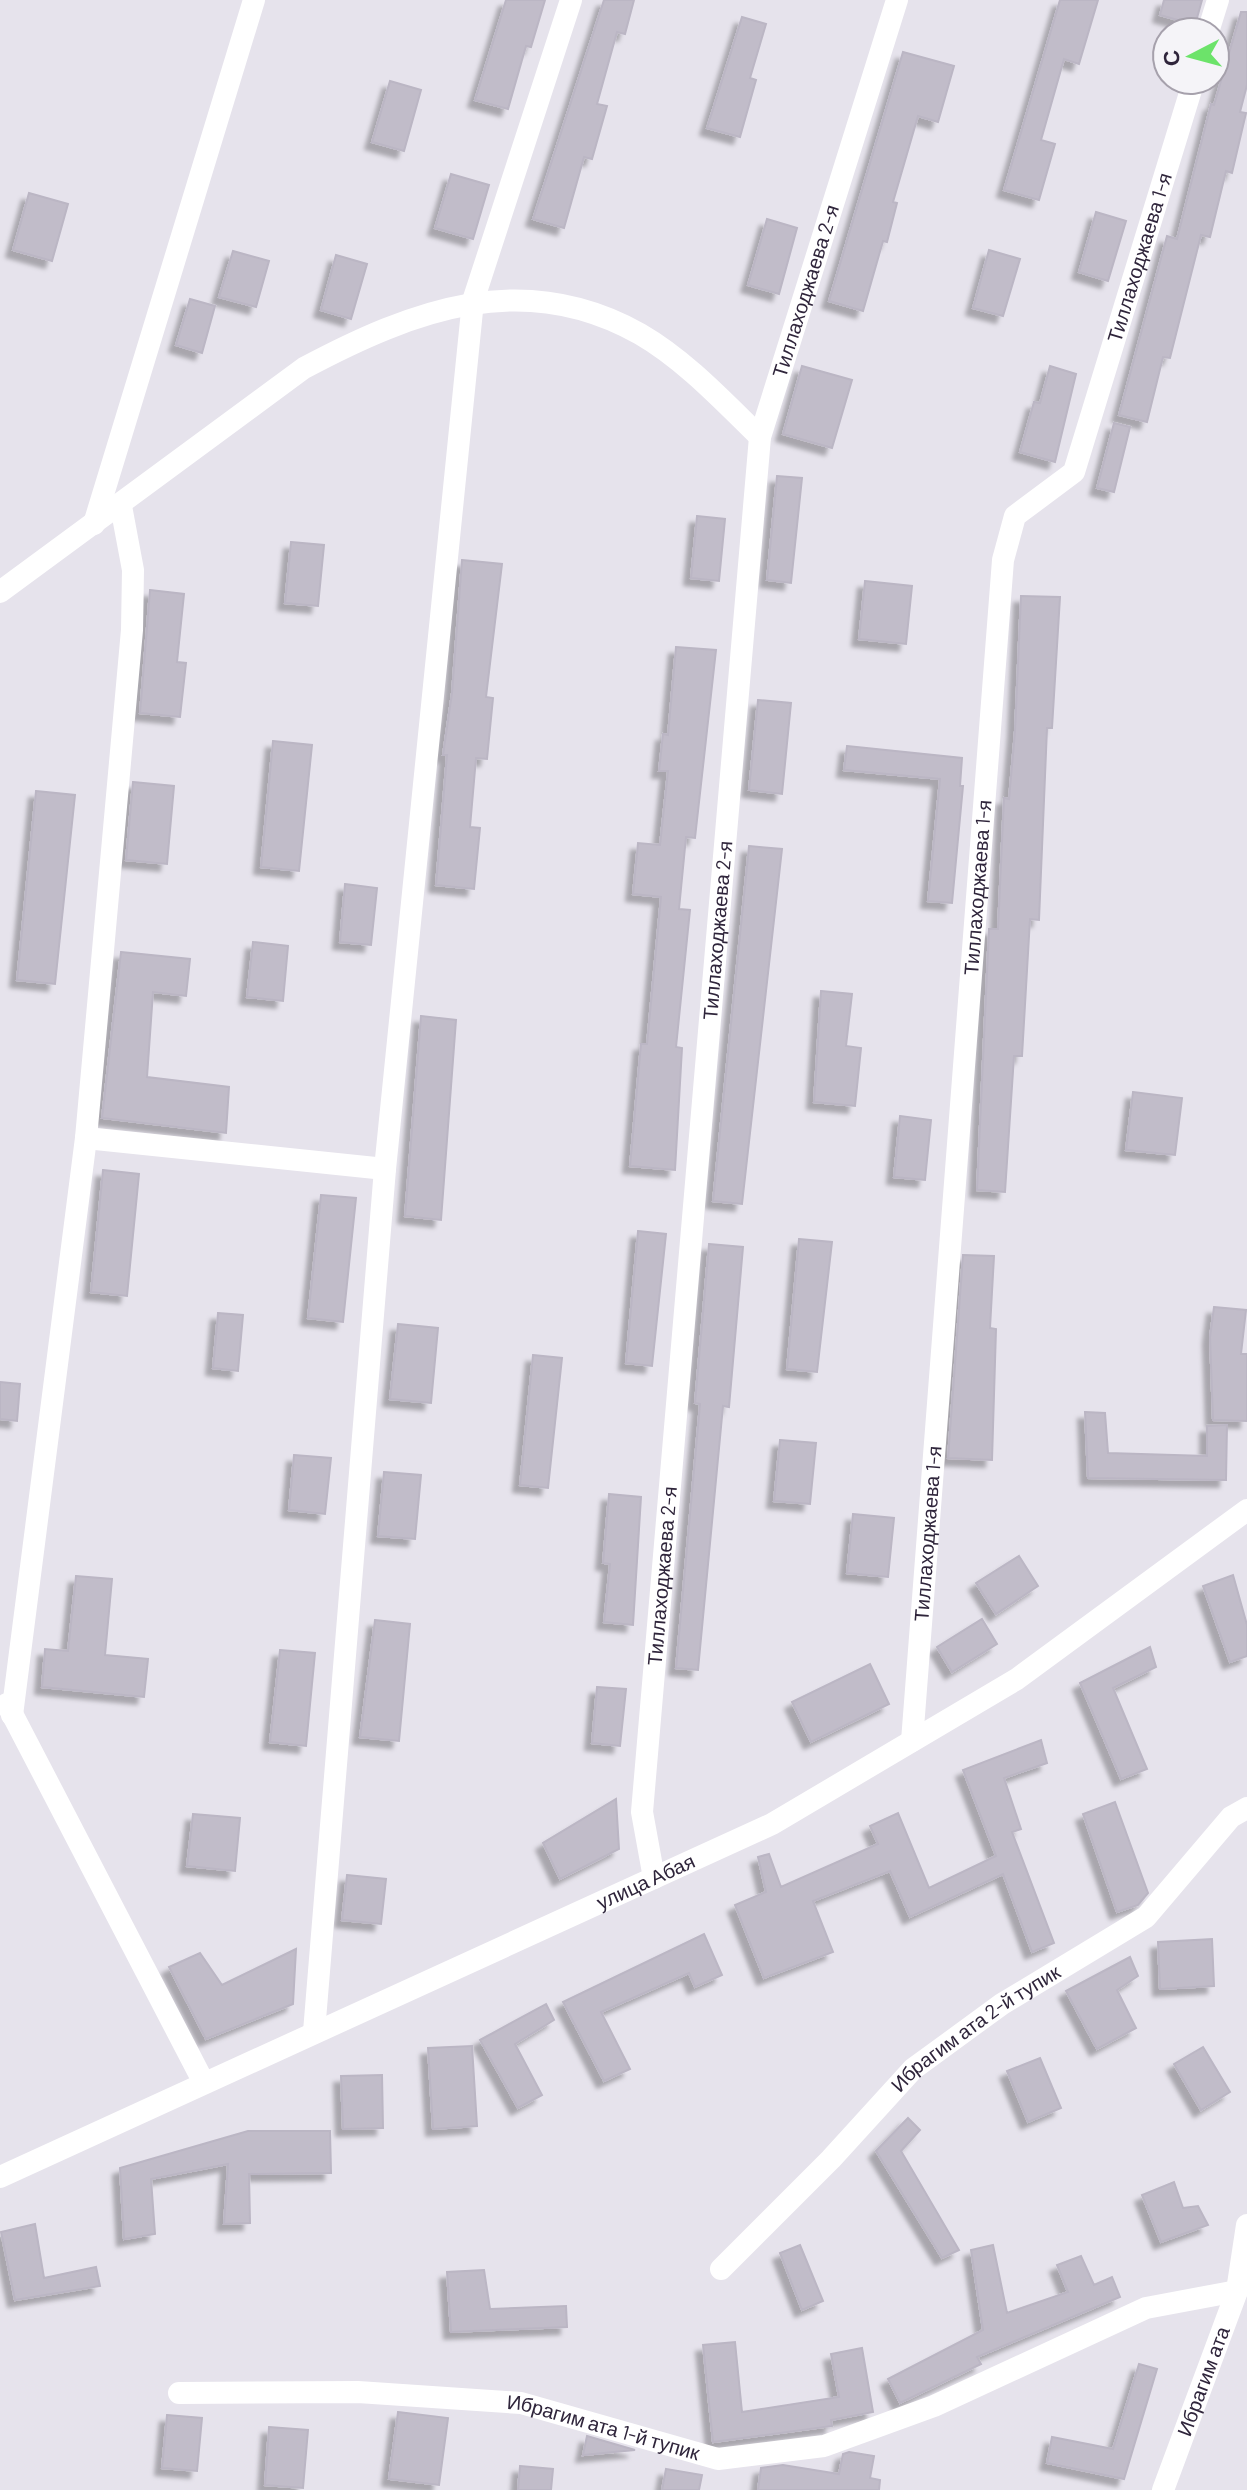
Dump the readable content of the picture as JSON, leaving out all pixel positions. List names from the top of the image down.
{
  "streets": {
    "street": [
      "Тиллаходжаева 1-я",
      "Тиллаходжаева 2-я",
      "улица Абая",
      "Ибрагим ата 2-й тупик",
      "Ибрагим ата",
      "Ибрагим ата 1-й тупик"
    ]
  },
  "crossings": [
    ["Тиллаходжаева 1-я", "улица Абая"],
    ["Тиллаходжаева 2-я", "улица Абая"],
    ["Ибрагим ата", "Ибрагим ата 1-й тупик"]
  ],
  "north": "left"
}
